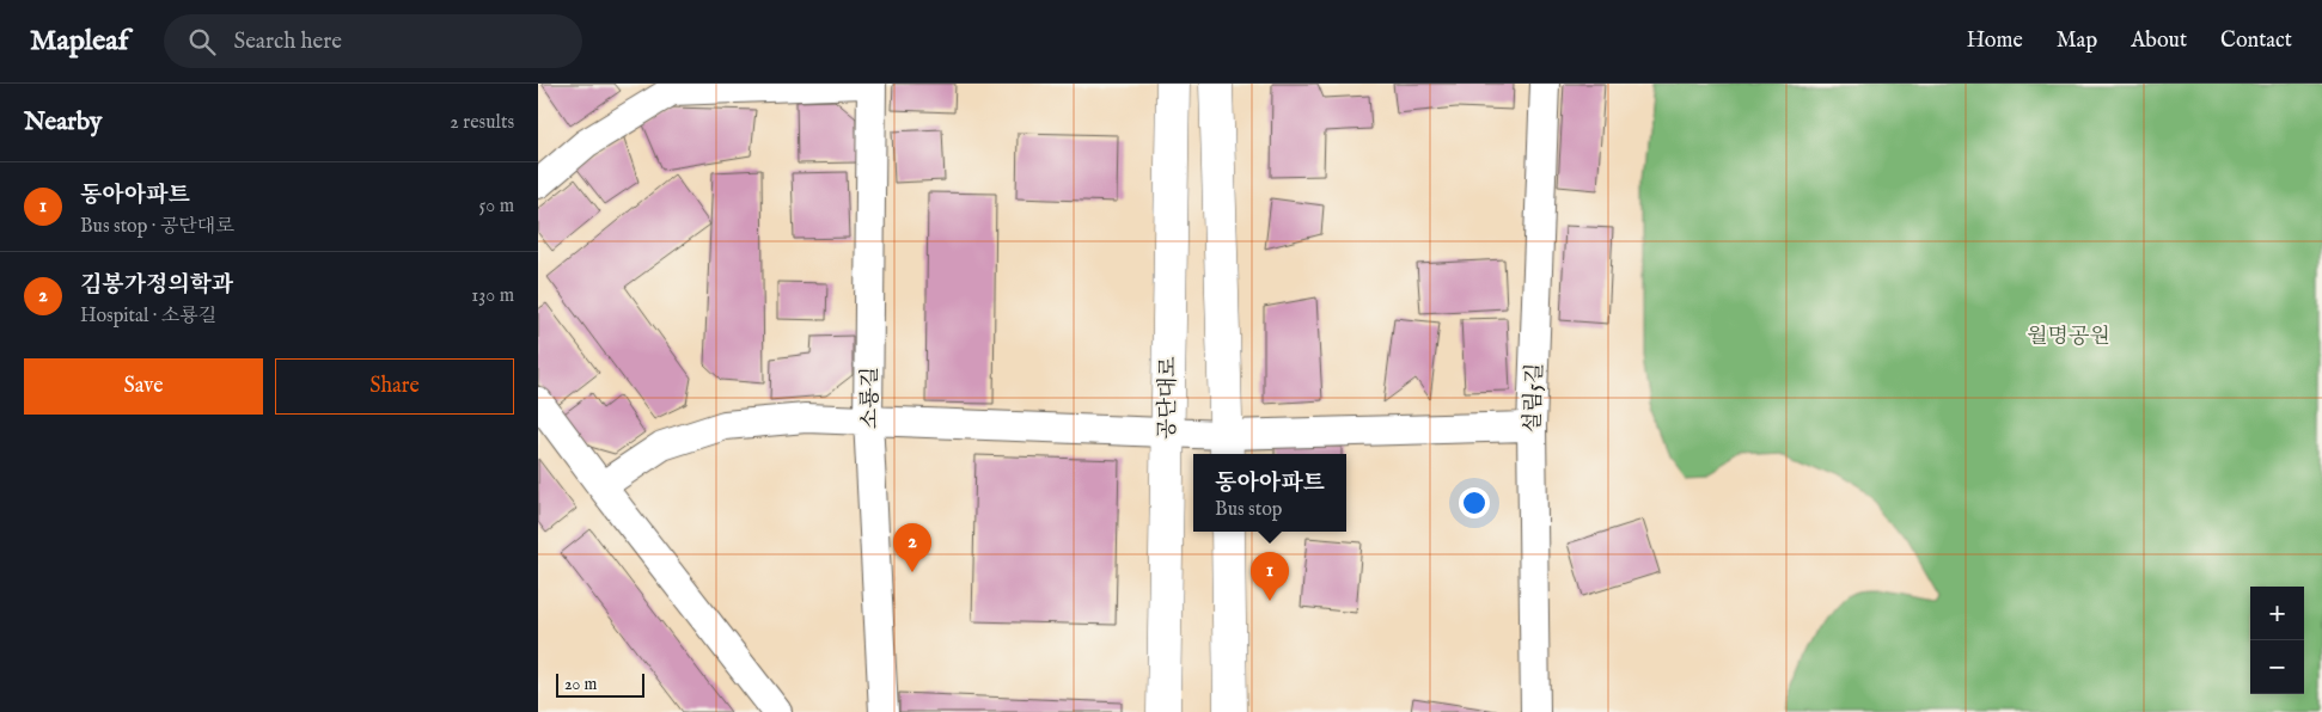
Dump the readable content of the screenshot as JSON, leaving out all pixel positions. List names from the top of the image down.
{
  "streets": {
    "street": ["소룡길", "공단대로", "설림5길"]
  },
  "parks": ["월명공원"],
  "scale_bar": "20 m",
  "page": {
    "header": "Mapleaf",
    "search": "Search here",
    "nav": [
      "Home",
      "Map",
      "About",
      "Contact"
    ],
    "heading": ["Nearby", "2 results"],
    "list": [
      {
        "mark": "1",
        "name": "동아아파트",
        "note": "Bus stop · 공단대로",
        "value": "50 m"
      },
      {
        "mark": "2",
        "name": "김봉가정의학과",
        "note": "Hospital · 소룡길",
        "value": "130 m"
      }
    ],
    "buttons": ["Save", "Share"],
    "popup": ["동아아파트", "Bus stop"],
    "pins": ["2", "1"],
    "map_buttons": ["+", "−"],
    "scale": "20 m"
  }
}
